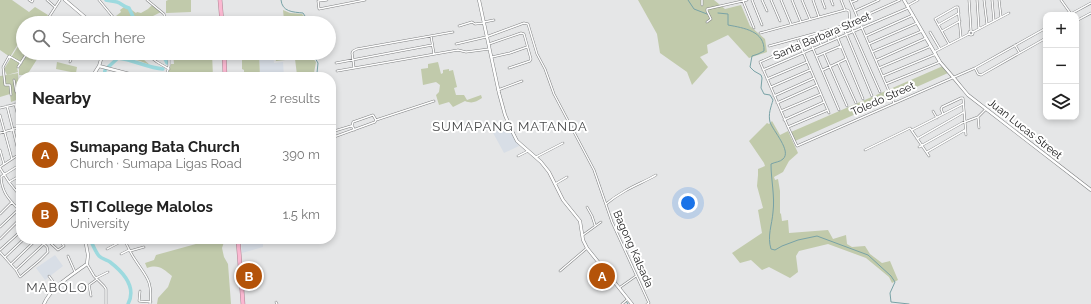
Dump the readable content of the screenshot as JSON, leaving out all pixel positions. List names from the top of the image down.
{
  "streets": {
    "street": [
      "Santa Barbara Street",
      "Toledo Street",
      "Juan Lucas Street",
      "Bagong Kalsada"
    ]
  },
  "crossings": [
    ["Santa Barbara Street", "Juan Lucas Street"],
    ["Toledo Street", "Juan Lucas Street"]
  ],
  "districts": ["SUMAPANG MATANDA", "MABOLO"],
  "page": {
    "map_buttons": ["+", "−"],
    "search": "Search here",
    "heading": ["Nearby", "2 results"],
    "list": [
      {
        "mark": "A",
        "name": "Sumapang Bata Church",
        "note": "Church · Sumapa Ligas Road",
        "value": "390 m"
      },
      {
        "mark": "B",
        "name": "STI College Malolos",
        "note": "University",
        "value": "1.5 km"
      }
    ],
    "pins": ["A", "B"]
  }
}
